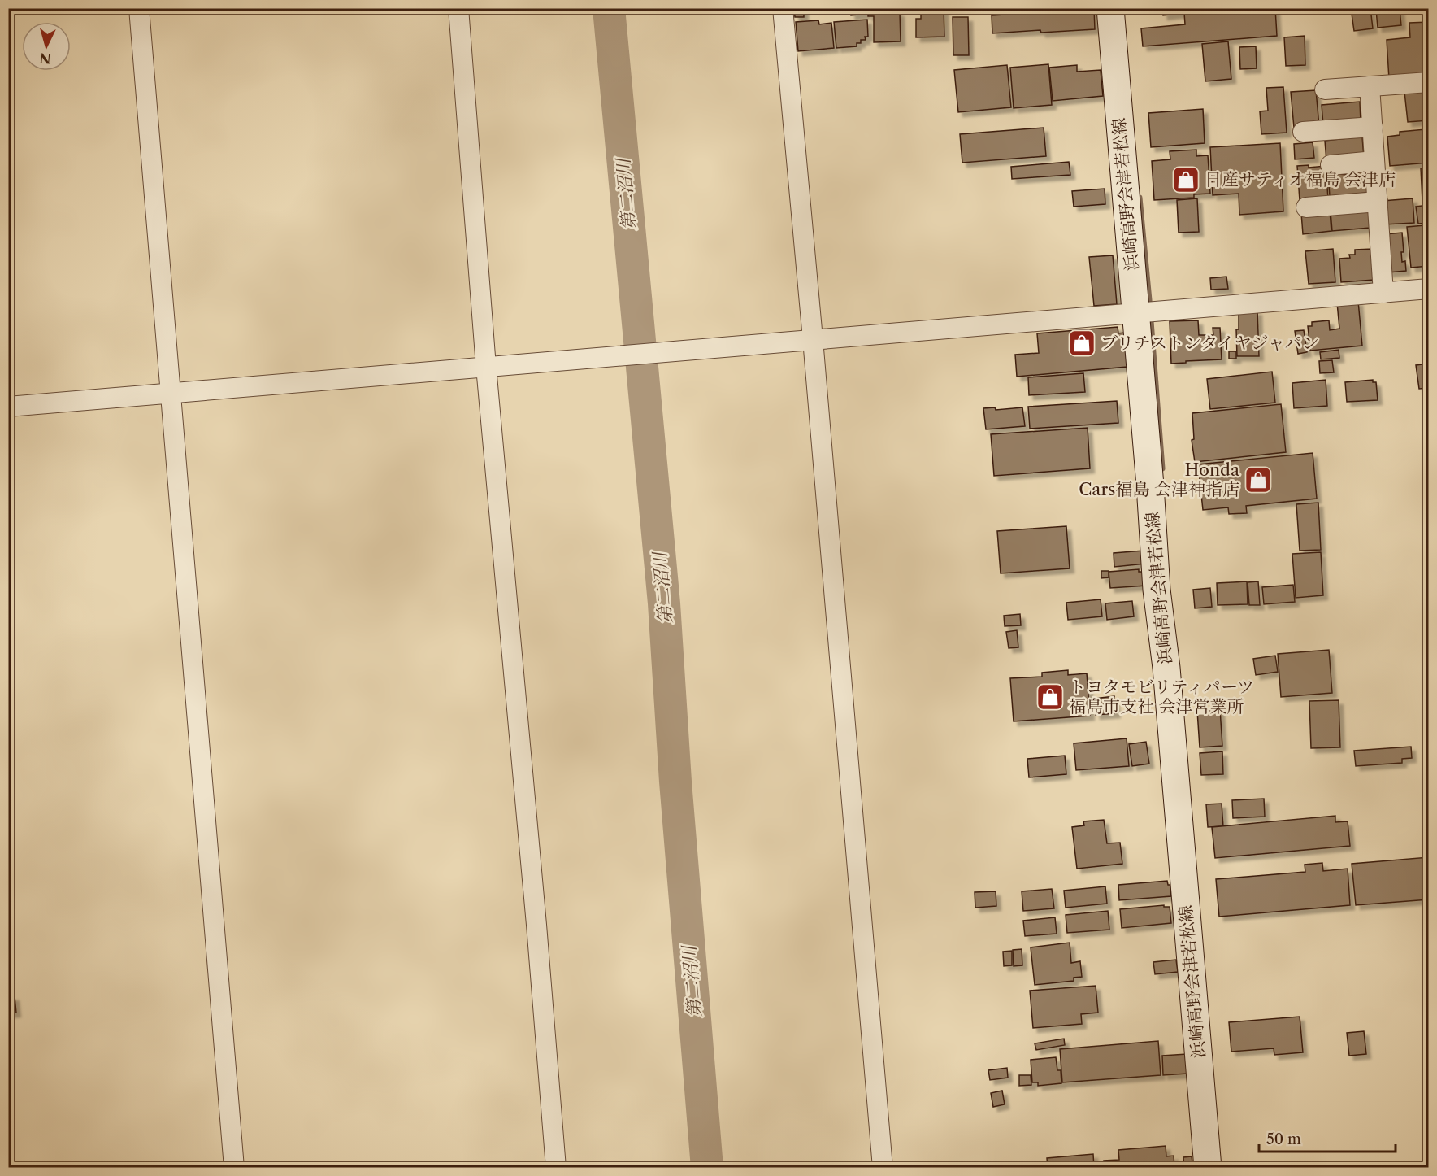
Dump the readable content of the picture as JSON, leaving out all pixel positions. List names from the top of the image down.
{
  "streets": {
    "main road": ["浜崎高野会津若松線"]
  },
  "water": ["第二沼川"],
  "places": {
    "shop": [
      "日産サティオ福島 会津店",
      "ブリチストンタイヤジャパン",
      "Honda Cars福島 会津神指店",
      "トヨタモビリティパーツ 福島市支社 会津営業所"
    ]
  },
  "scale_bar": "50 m",
  "north": "bottom"
}
